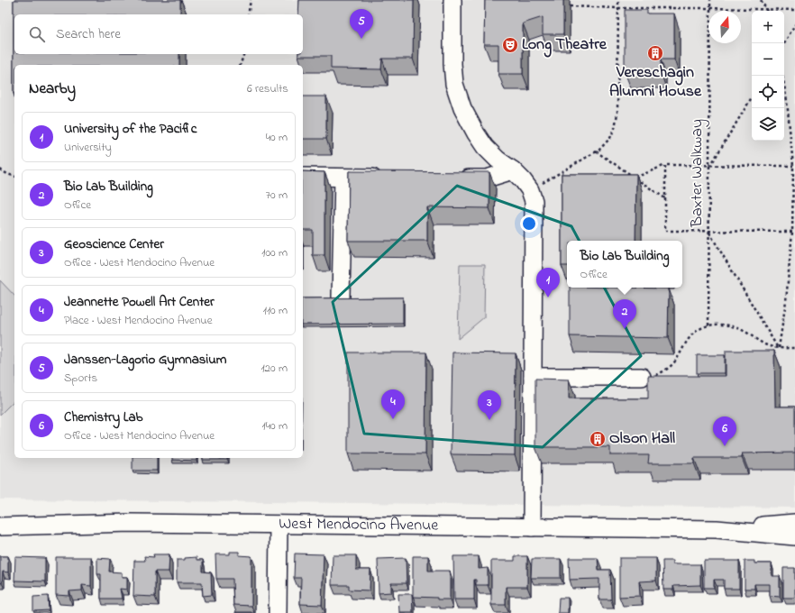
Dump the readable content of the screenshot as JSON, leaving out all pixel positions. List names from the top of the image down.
{
  "streets": {
    "street": ["West Mendocino Avenue"],
    "path": ["Baxter Walkway"]
  },
  "places": {
    "theatre": ["Long Theatre"],
    "building": ["Vereschagin Alumni House", "Olson Hall"]
  },
  "north": "top",
  "page": {
    "pins": [
      "5",
      "1",
      "2",
      "4",
      "3",
      "6"
    ],
    "map_buttons": ["+", "−"],
    "search": "Search here",
    "heading": ["Nearby", "6 results"],
    "list": [
      {
        "mark": "1",
        "name": "University of the Pacific",
        "note": "University",
        "value": "40 m"
      },
      {
        "mark": "2",
        "name": "Bio Lab Building",
        "note": "Office",
        "value": "70 m"
      },
      {
        "mark": "3",
        "name": "Geoscience Center",
        "note": "Office · West Mendocino Avenue",
        "value": "100 m"
      },
      {
        "mark": "4",
        "name": "Jeannette Powell Art Center",
        "note": "Place · West Mendocino Avenue",
        "value": "110 m"
      },
      {
        "mark": "5",
        "name": "Janssen-Lagorio Gymnasium",
        "note": "Sports",
        "value": "120 m"
      },
      {
        "mark": "6",
        "name": "Chemistry Lab",
        "note": "Office · West Mendocino Avenue",
        "value": "140 m"
      }
    ],
    "popup": ["Bio Lab Building", "Office"]
  }
}
